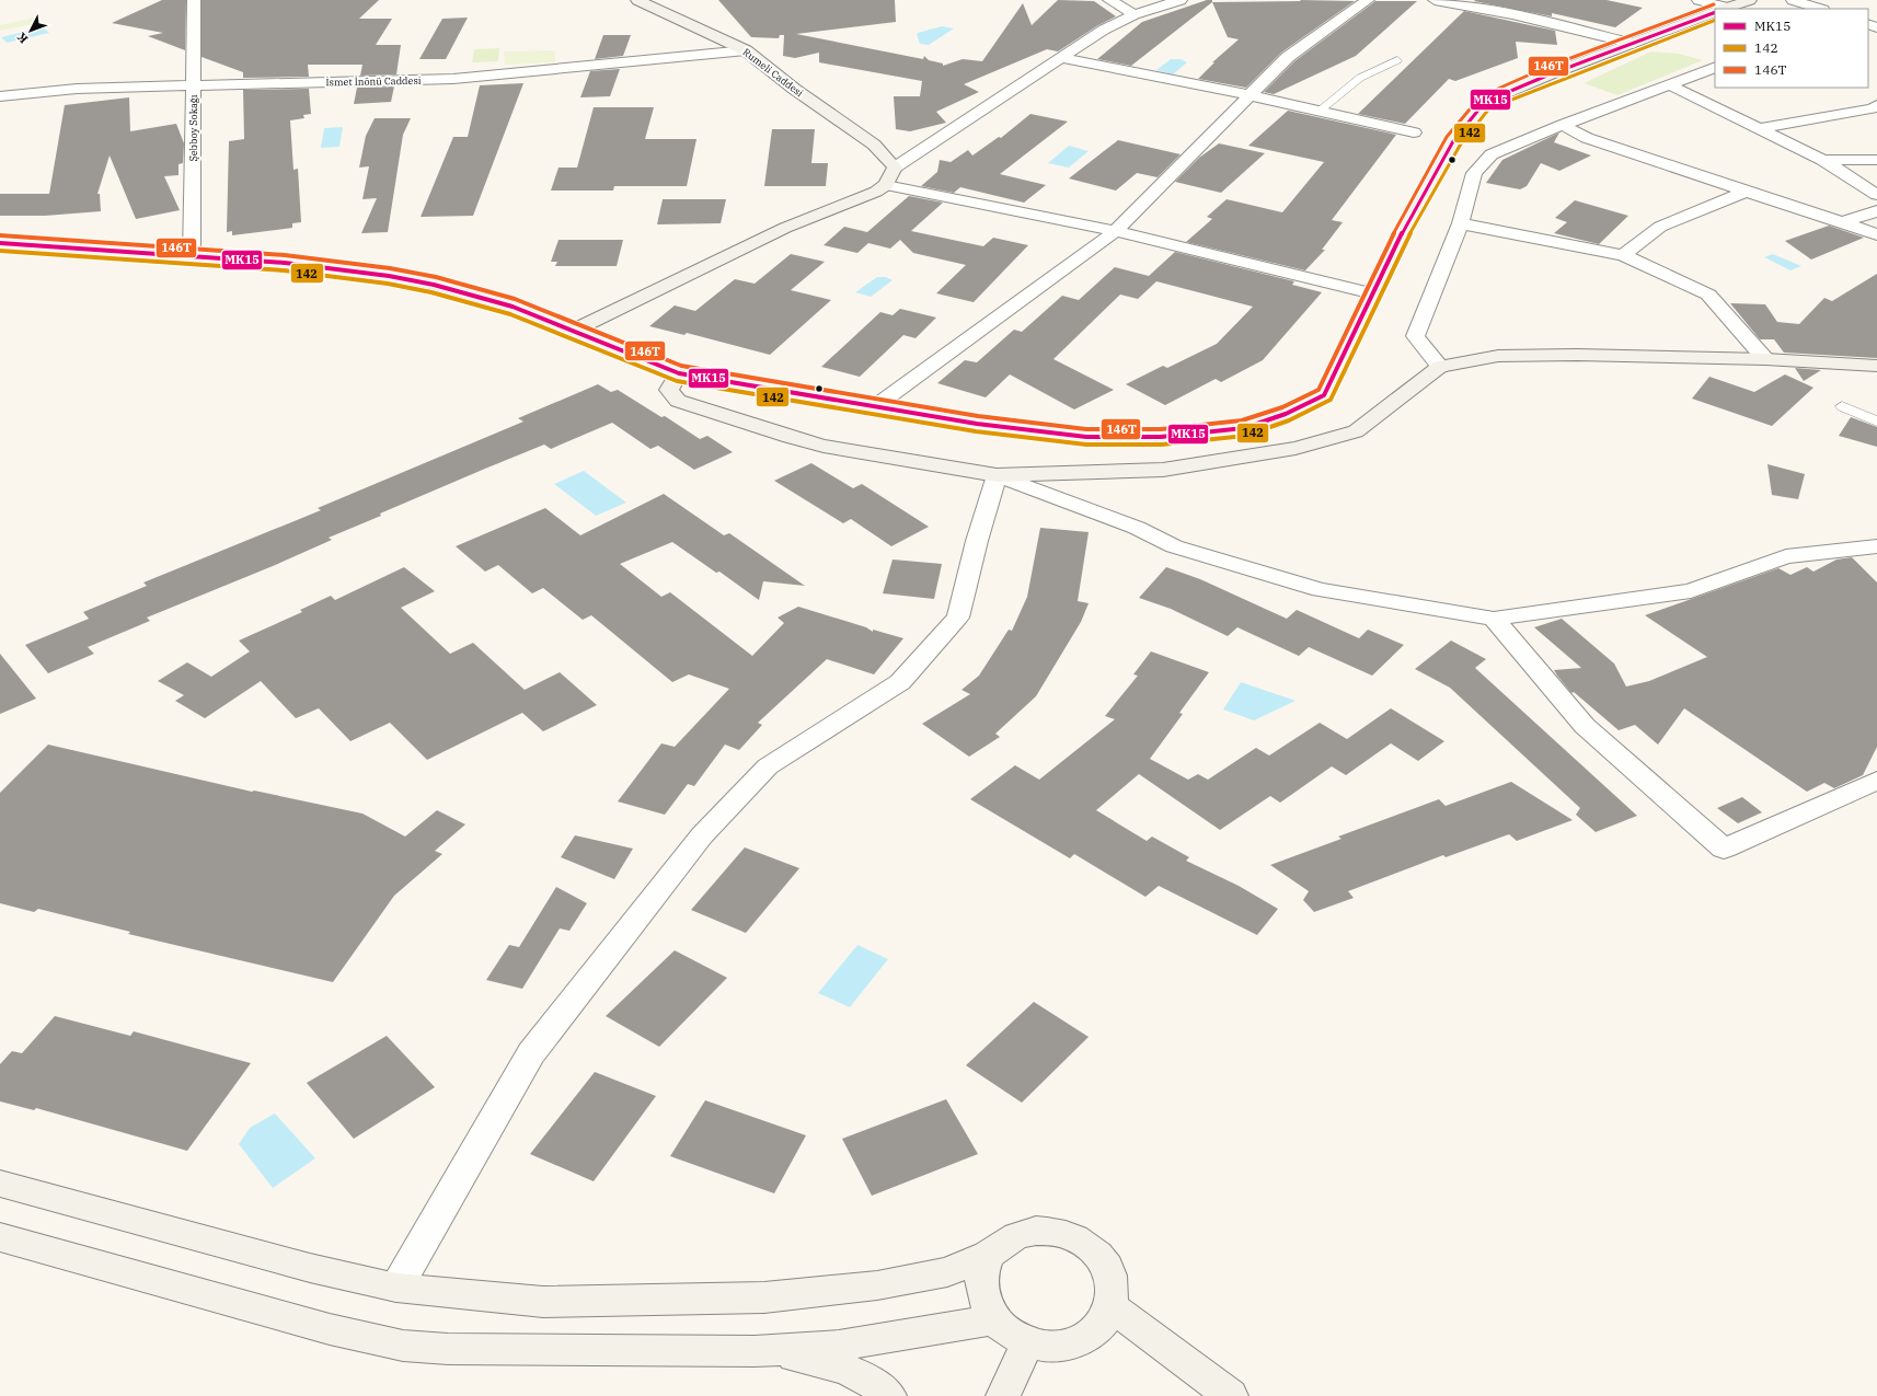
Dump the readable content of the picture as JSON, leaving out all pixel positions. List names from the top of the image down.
{
  "streets": {
    "street": ["Rumeli Caddesi", "İsmet İnönü Caddesi", "Şebboy Sokağı"]
  },
  "crossings": [
    ["Rumeli Caddesi", "İsmet İnönü Caddesi"],
    ["İsmet İnönü Caddesi", "Şebboy Sokağı"]
  ],
  "lines": ["transit line 146T", "transit line MK15", "transit line 142"],
  "legend": ["MK15", "142", "146T"],
  "north": "bottom left"
}
